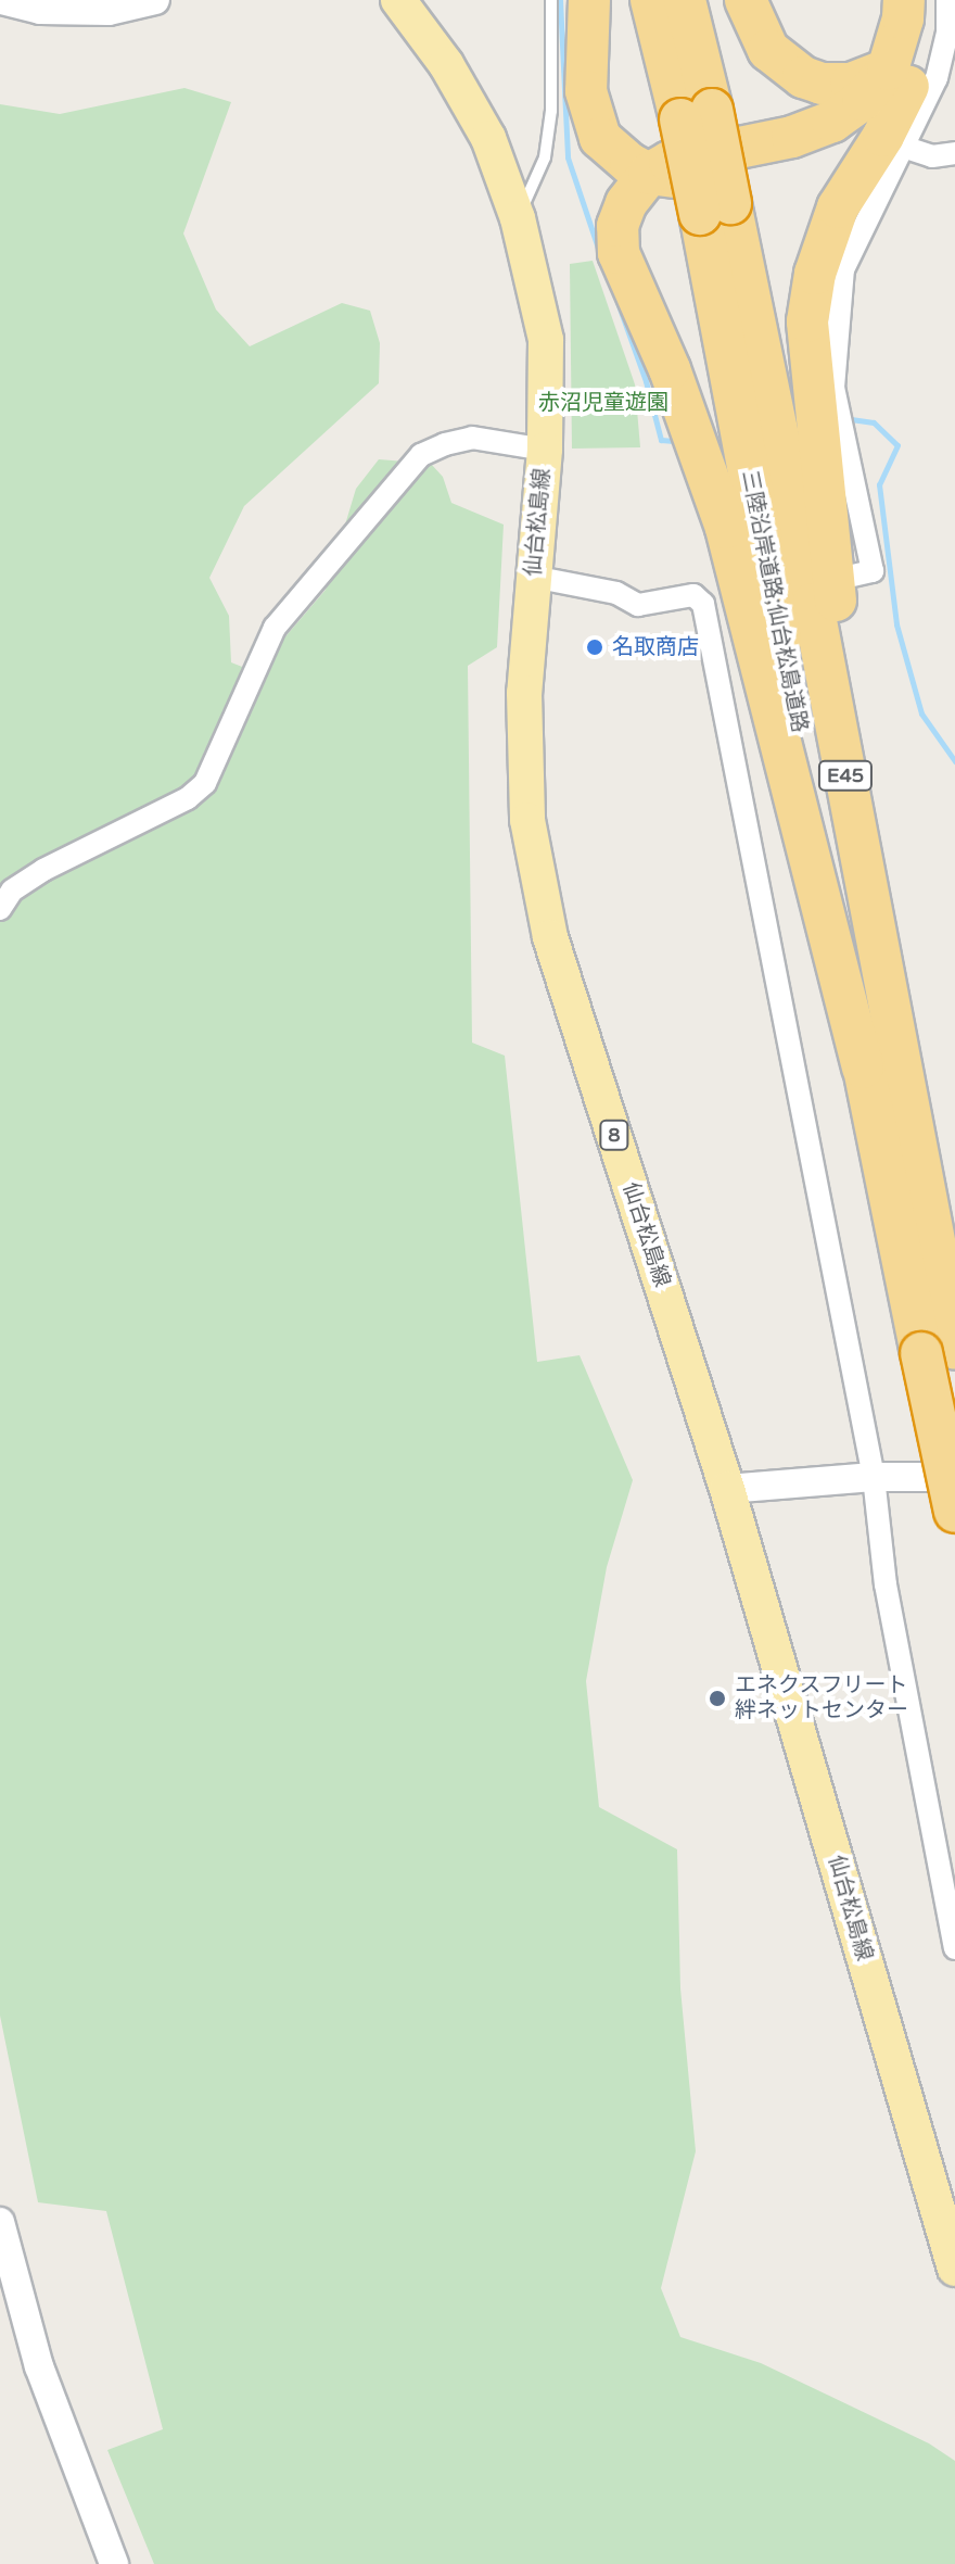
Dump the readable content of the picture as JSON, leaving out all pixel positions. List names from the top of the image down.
{
  "streets": {
    "highway": ["三陸沿岸道路;仙台松島道路", "E45"],
    "main road": ["仙台松島線", "8"]
  },
  "parks": ["赤沼児童遊園"],
  "places": ["名取商店", "エネクスフリート 絆ネットセンター"]
}
